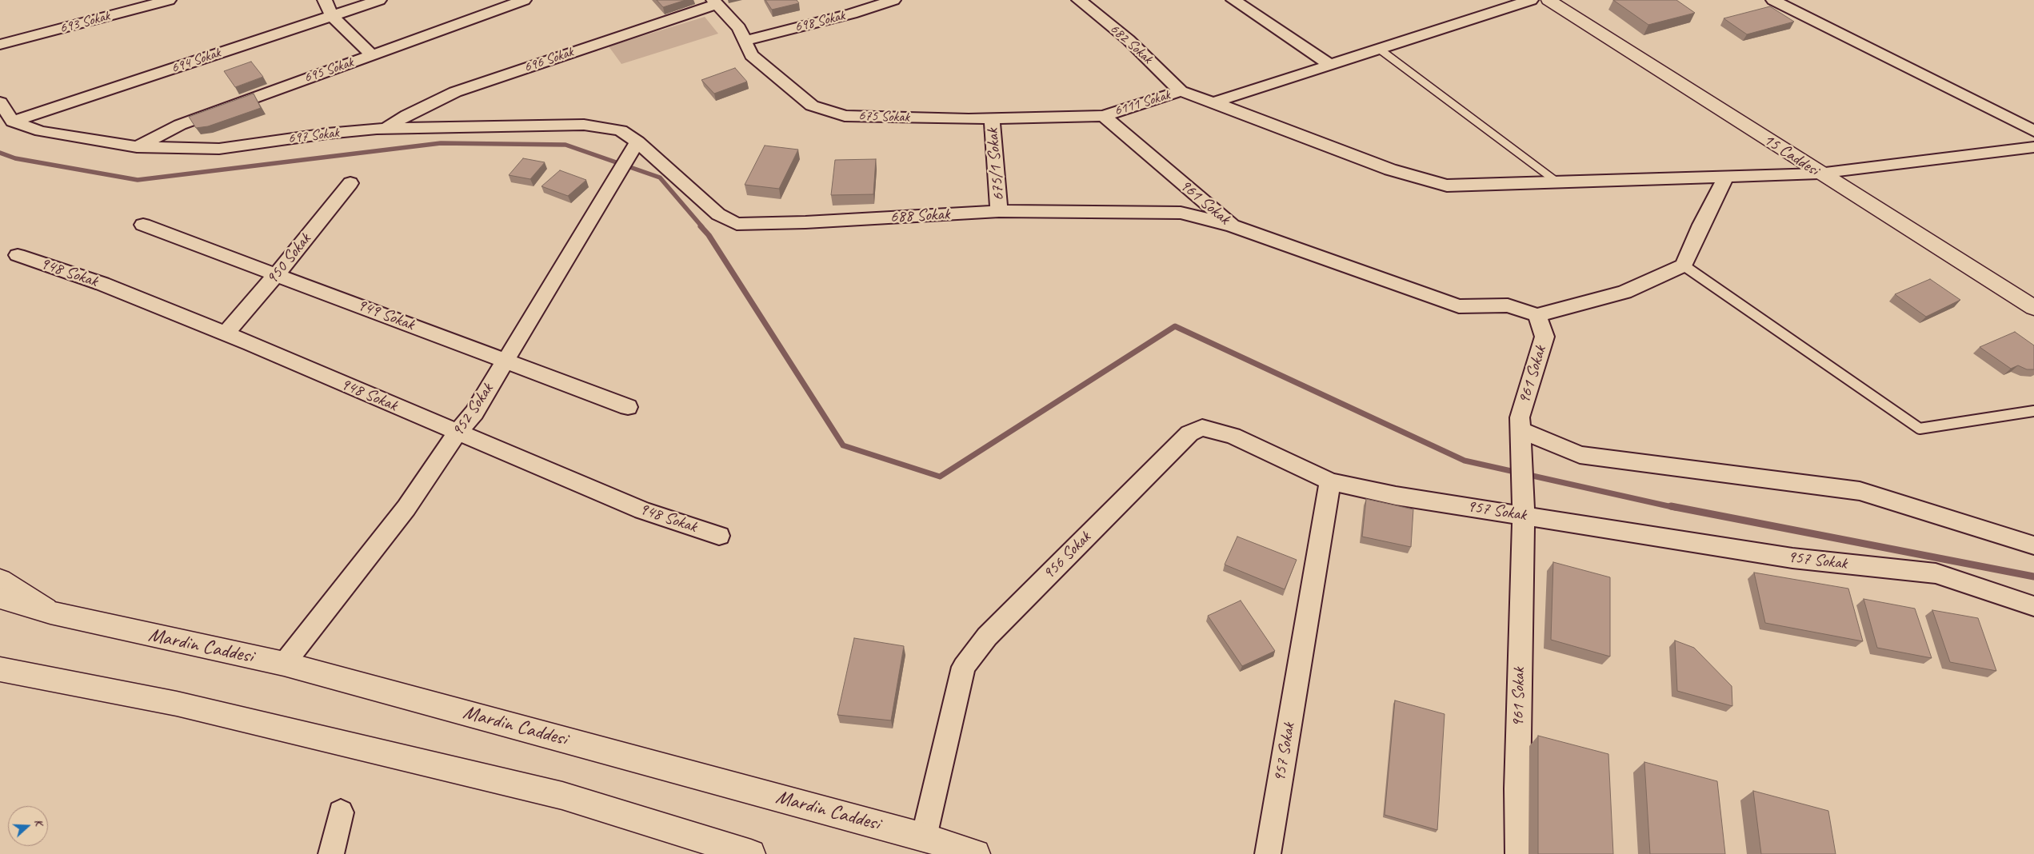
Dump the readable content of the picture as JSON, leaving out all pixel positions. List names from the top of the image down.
{
  "streets": {
    "main road": ["15 Caddesi", "Mardin Caddesi"],
    "street": [
      "698 Sokak",
      "693 Sokak",
      "682 Sokak",
      "696 Sokak",
      "694 Sokak",
      "695 Sokak",
      "6111 Sokak",
      "675 Sokak",
      "697 Sokak",
      "675/1 Sokak",
      "961 Sokak",
      "688 Sokak",
      "950 Sokak",
      "948 Sokak",
      "949 Sokak",
      "952 Sokak",
      "957 Sokak",
      "956 Sokak"
    ]
  },
  "crossings": [
    ["698 Sokak", "675 Sokak"],
    ["682 Sokak", "6111 Sokak"],
    ["696 Sokak", "675 Sokak"],
    ["696 Sokak", "697 Sokak"],
    ["694 Sokak", "697 Sokak"],
    ["695 Sokak", "697 Sokak"],
    ["6111 Sokak", "675 Sokak"],
    ["6111 Sokak", "961 Sokak"],
    ["675 Sokak", "675/1 Sokak"],
    ["675 Sokak", "961 Sokak"],
    ["697 Sokak", "688 Sokak"],
    ["697 Sokak", "952 Sokak"],
    ["675/1 Sokak", "688 Sokak"],
    ["961 Sokak", "688 Sokak"],
    ["961 Sokak", "957 Sokak"],
    ["688 Sokak", "952 Sokak"],
    ["950 Sokak", "948 Sokak"],
    ["950 Sokak", "949 Sokak"],
    ["948 Sokak", "952 Sokak"],
    ["949 Sokak", "952 Sokak"],
    ["952 Sokak", "Mardin Caddesi"],
    ["957 Sokak", "956 Sokak"],
    ["956 Sokak", "Mardin Caddesi"]
  ],
  "north": "right"
}
